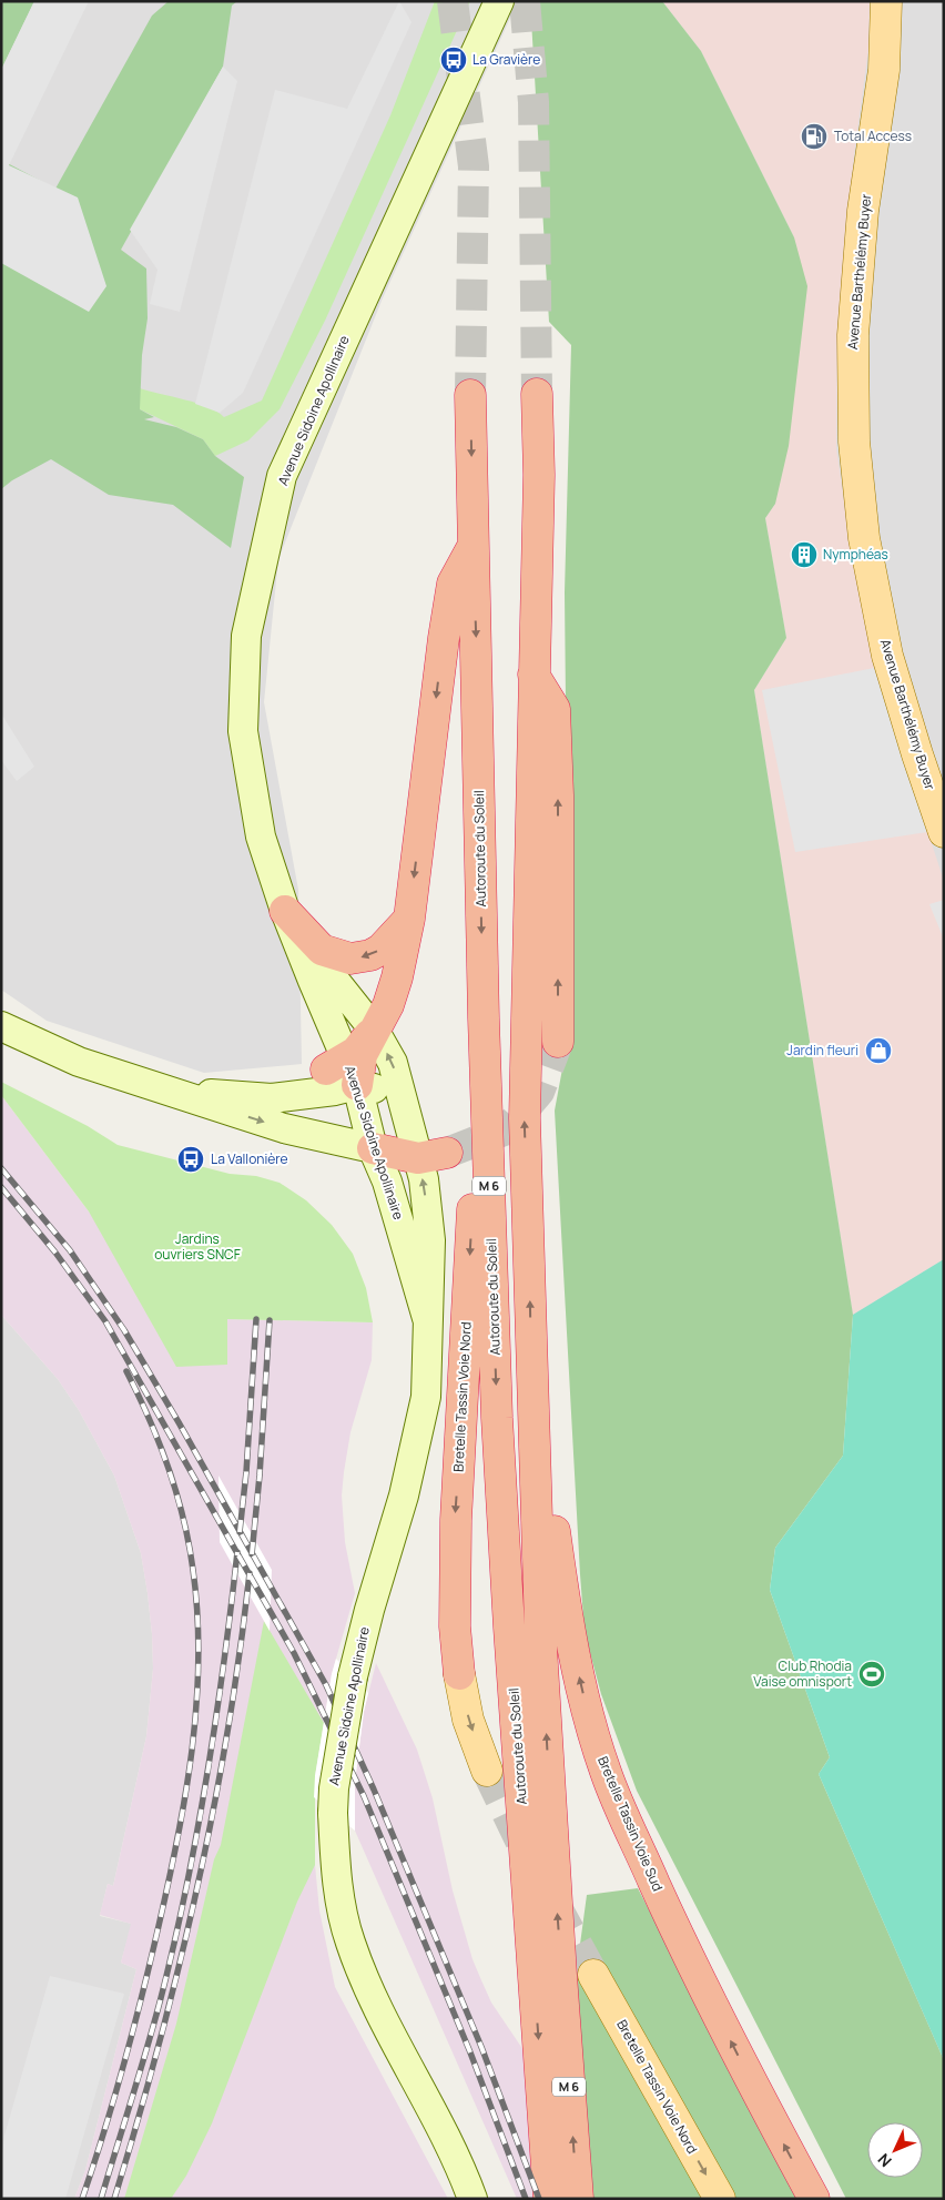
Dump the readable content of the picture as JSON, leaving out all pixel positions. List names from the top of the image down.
{
  "streets": {
    "highway": [
      "Autoroute du Soleil",
      "M 6",
      "Bretelle Tassin Voie Nord",
      "Bretelle Tassin Voie Sud"
    ],
    "main road": ["Avenue Barthélémy Buyer", "Avenue Sidoine Apollinaire"]
  },
  "crossings": [
    ["Autoroute du Soleil", "Bretelle Tassin Voie Nord"],
    ["Autoroute du Soleil", "Bretelle Tassin Voie Sud"]
  ],
  "one_way": ["Bretelle Tassin Voie Nord", "Bretelle Tassin Voie Sud"],
  "parks": ["Jardins ouvriers SNCF"],
  "places": {
    "bus stop": ["La Gravière", "La Vallonière"],
    "fuel station": ["Total Access"],
    "building": ["Nymphéas"],
    "shop": ["Jardin fleuri"],
    "sports": ["Club Rhodia Vaise omnisport"]
  },
  "north": "bottom left"
}
